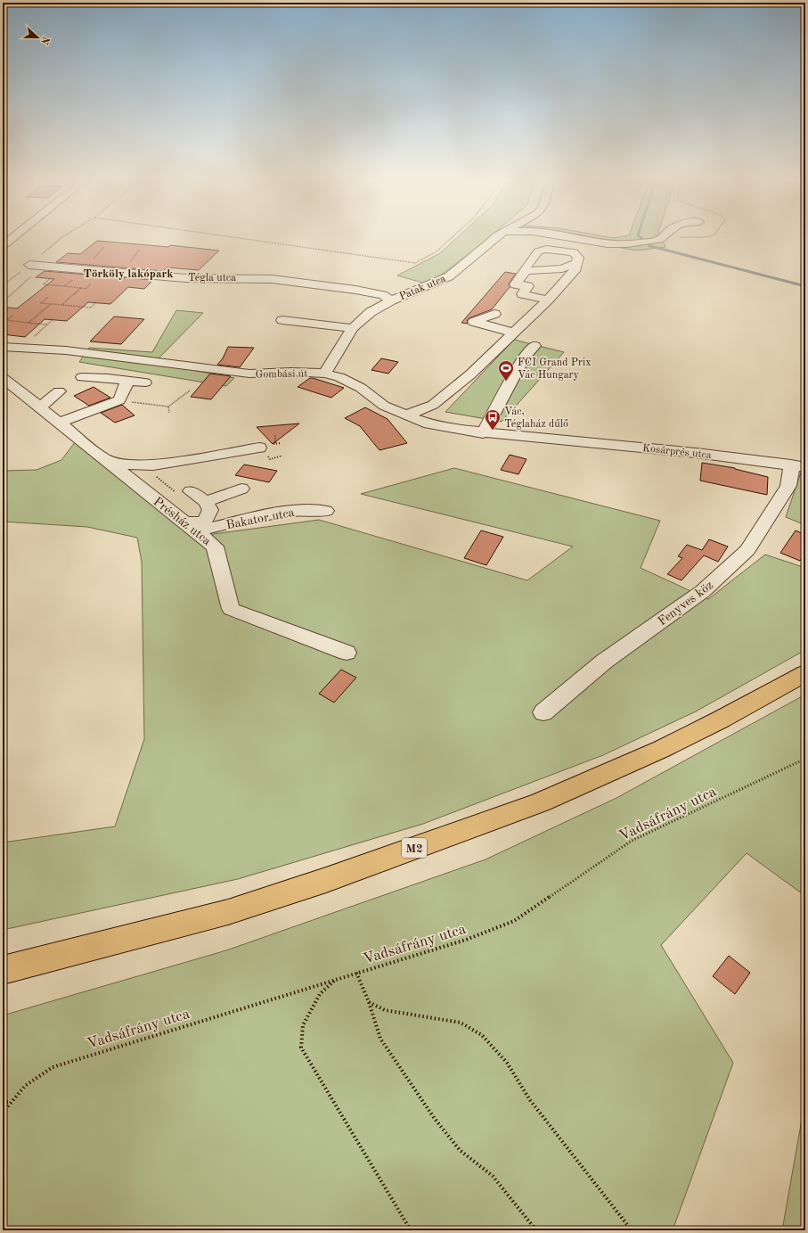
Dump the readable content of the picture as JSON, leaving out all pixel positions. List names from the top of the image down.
{
  "streets": {
    "highway": ["M2"],
    "street": [
      "Tégla utca",
      "Patak utca",
      "Gombási út",
      "Kosárprés utca",
      "Bakator utca",
      "Présház utca",
      "Fenyves köz"
    ],
    "path": ["Vadsáfrány utca"]
  },
  "crossings": [
    ["Tégla utca", "Patak utca"],
    ["Patak utca", "Gombási út"],
    ["Gombási út", "Kosárprés utca"],
    ["Kosárprés utca", "Fenyves köz"],
    ["Bakator utca", "Présház utca"]
  ],
  "districts": ["Törköly lakópark"],
  "places": {
    "sports": ["FCI Grand Prix Vác Hungary"],
    "bus stop": ["Vác, Téglaház dűlő"]
  },
  "north": "right"
}
